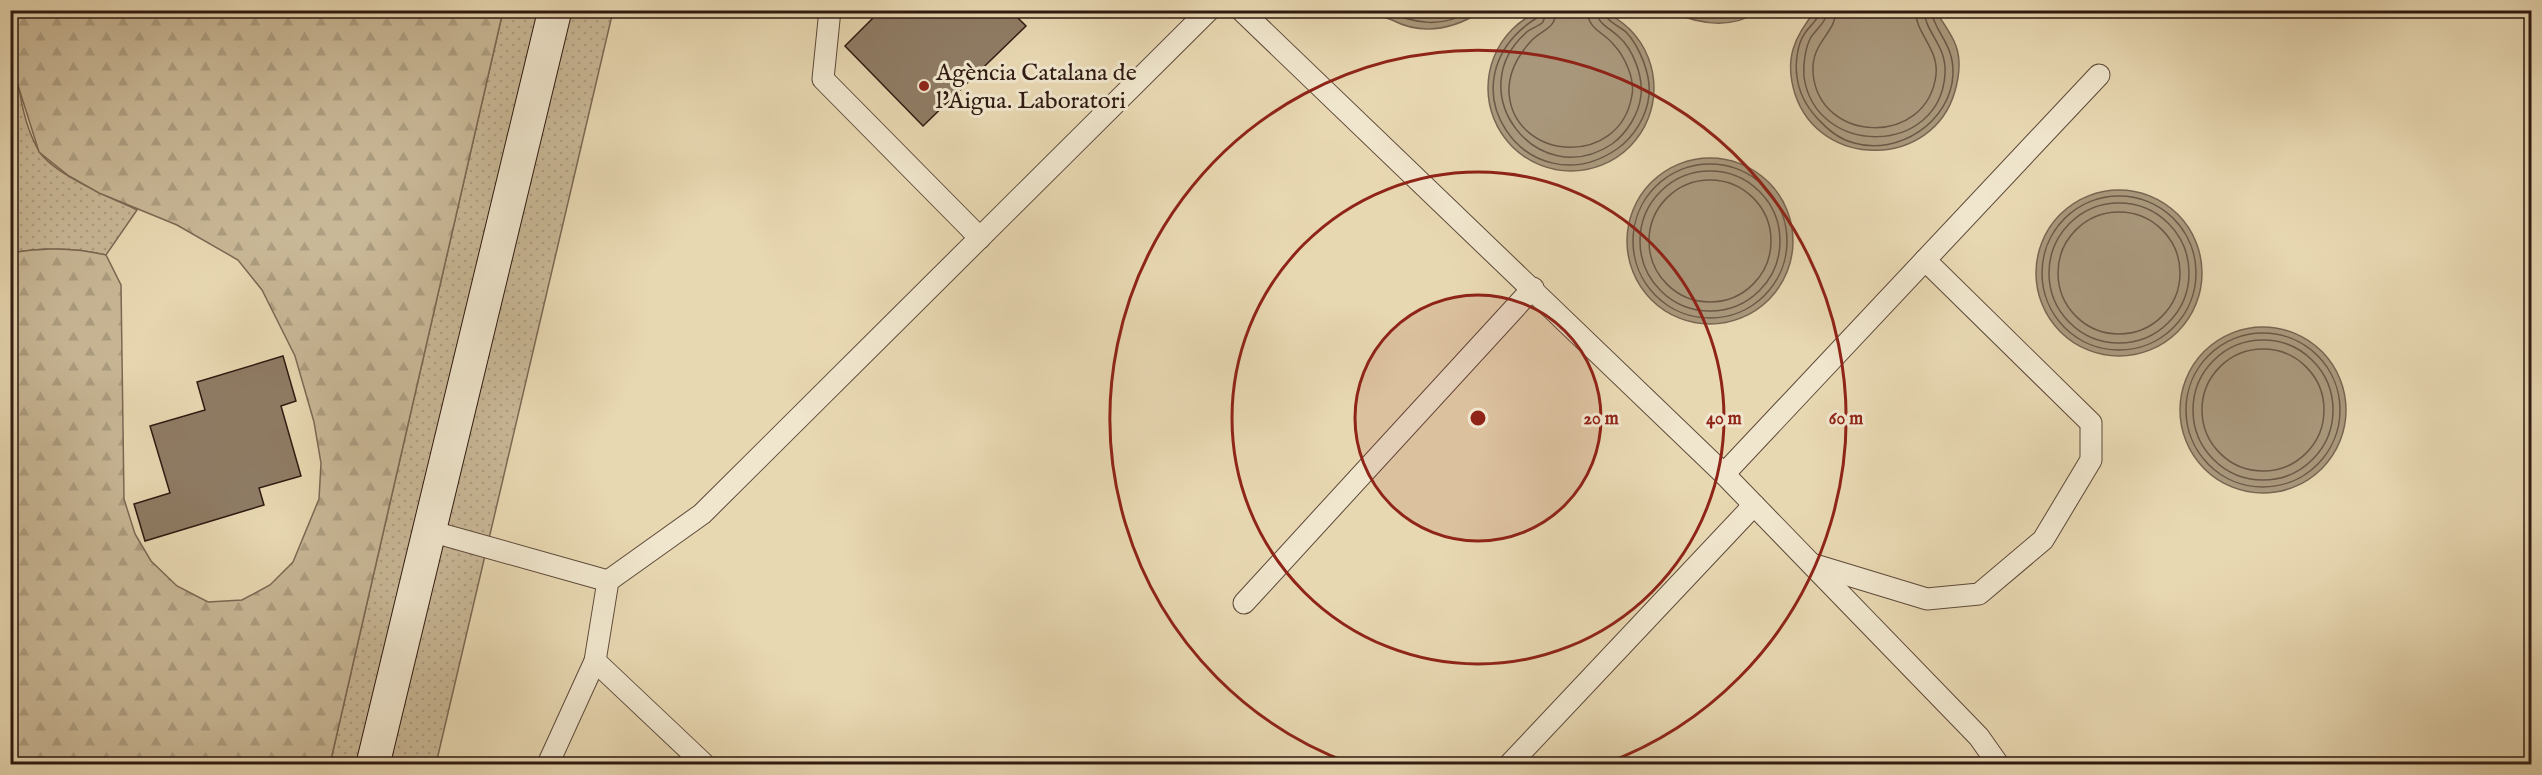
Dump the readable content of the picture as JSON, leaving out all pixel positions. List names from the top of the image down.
{
  "places": ["Agència Catalana de l'Aigua. Laboratori"],
  "rings": ["20 m", "40 m", "60 m"]
}
